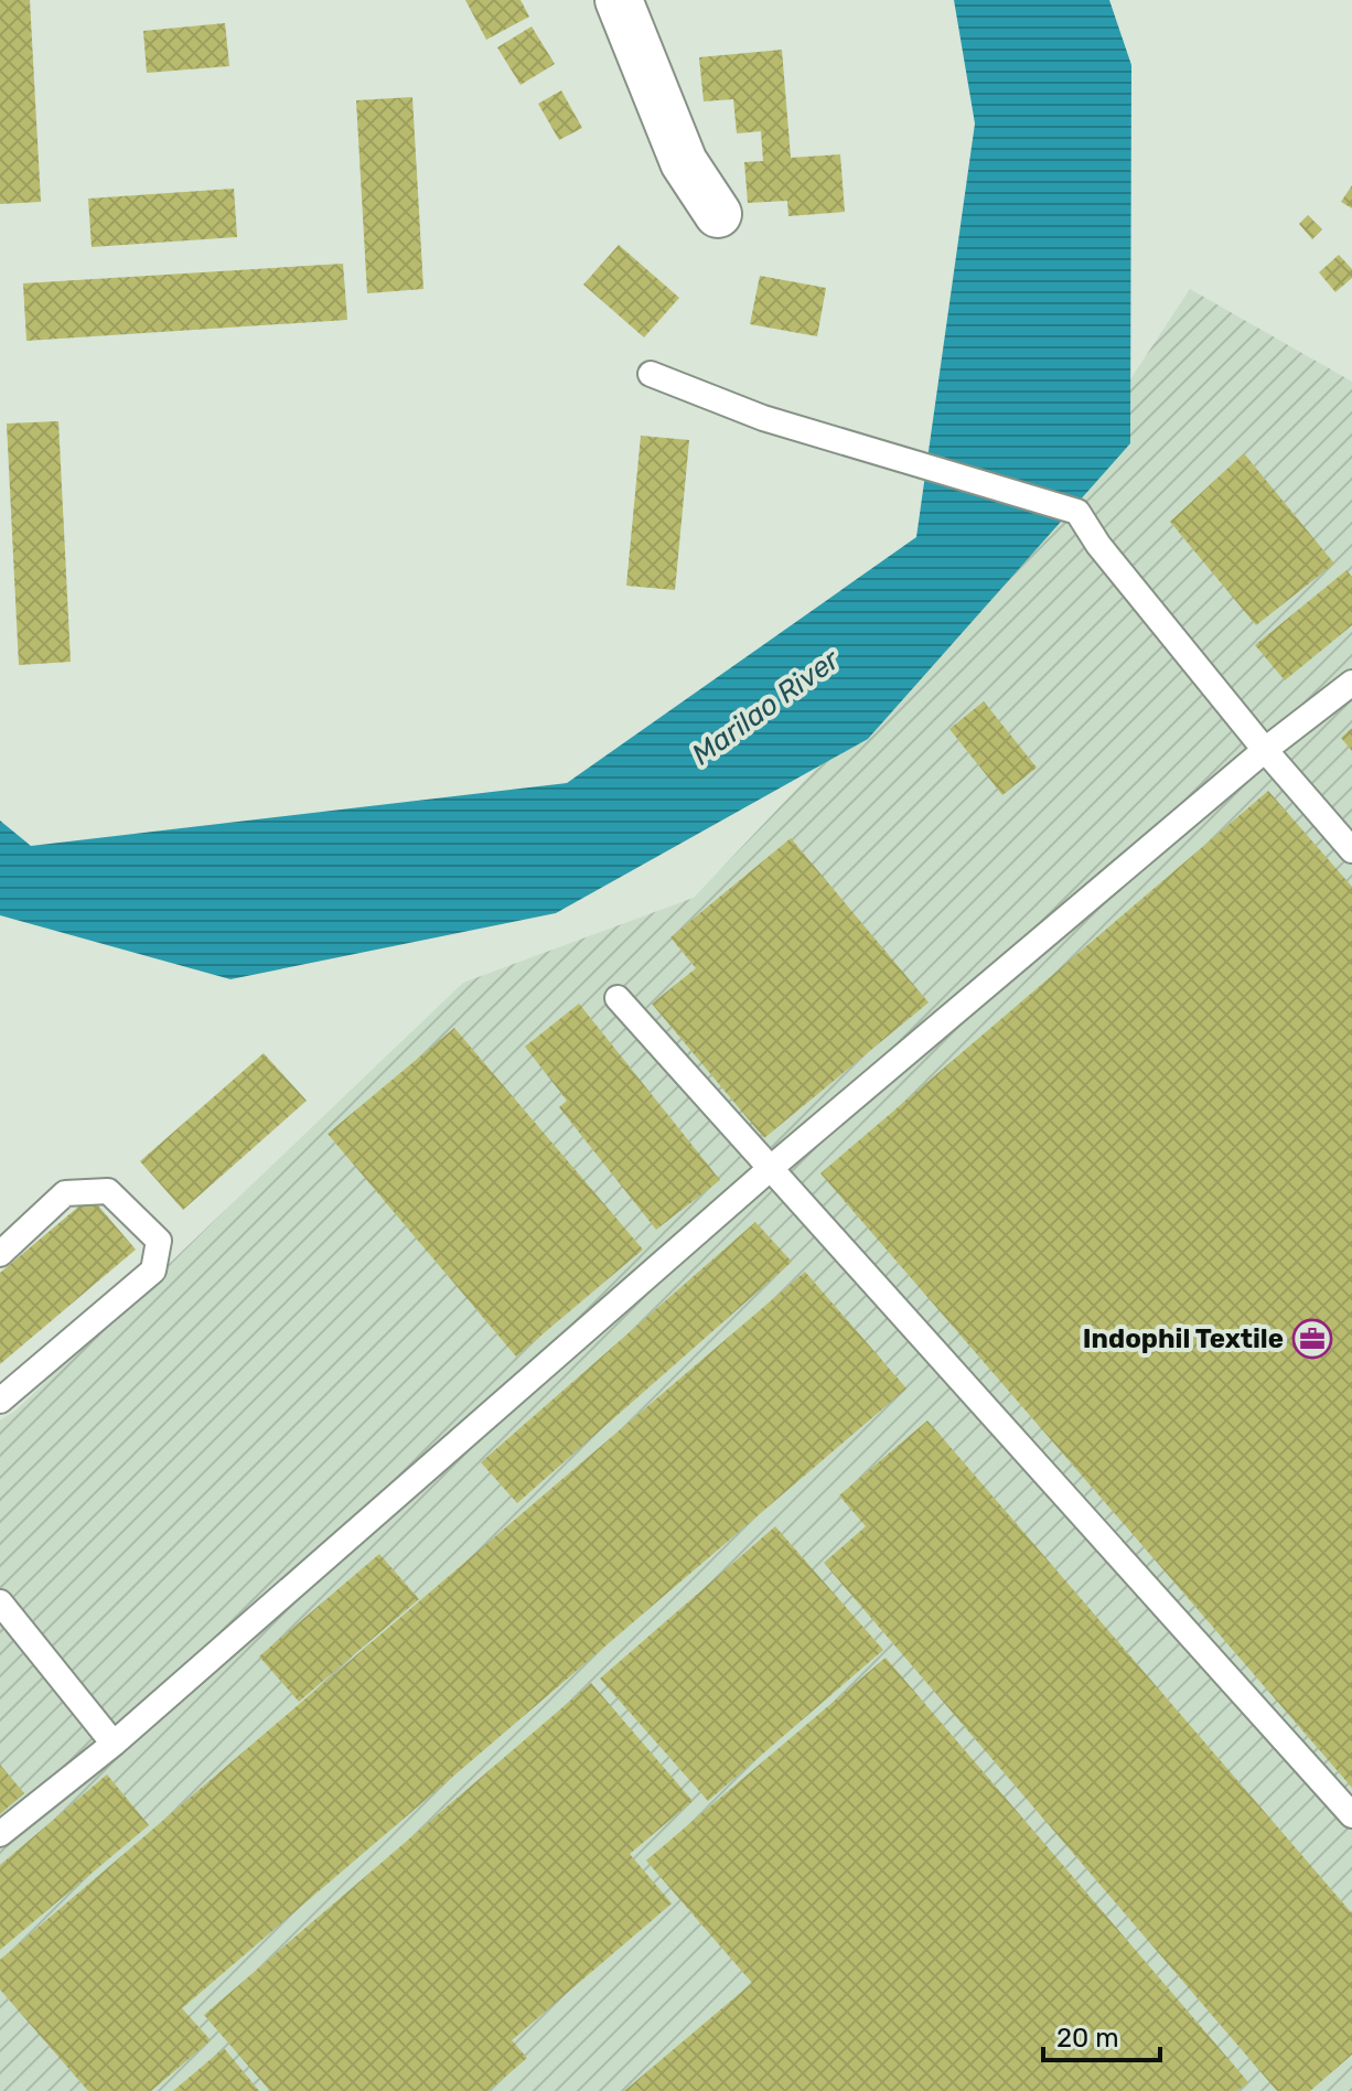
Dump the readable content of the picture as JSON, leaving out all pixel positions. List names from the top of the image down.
{
  "water": ["Marilao River"],
  "places": {
    "office": ["Indophil Textile"]
  },
  "scale_bar": "20 m"
}
